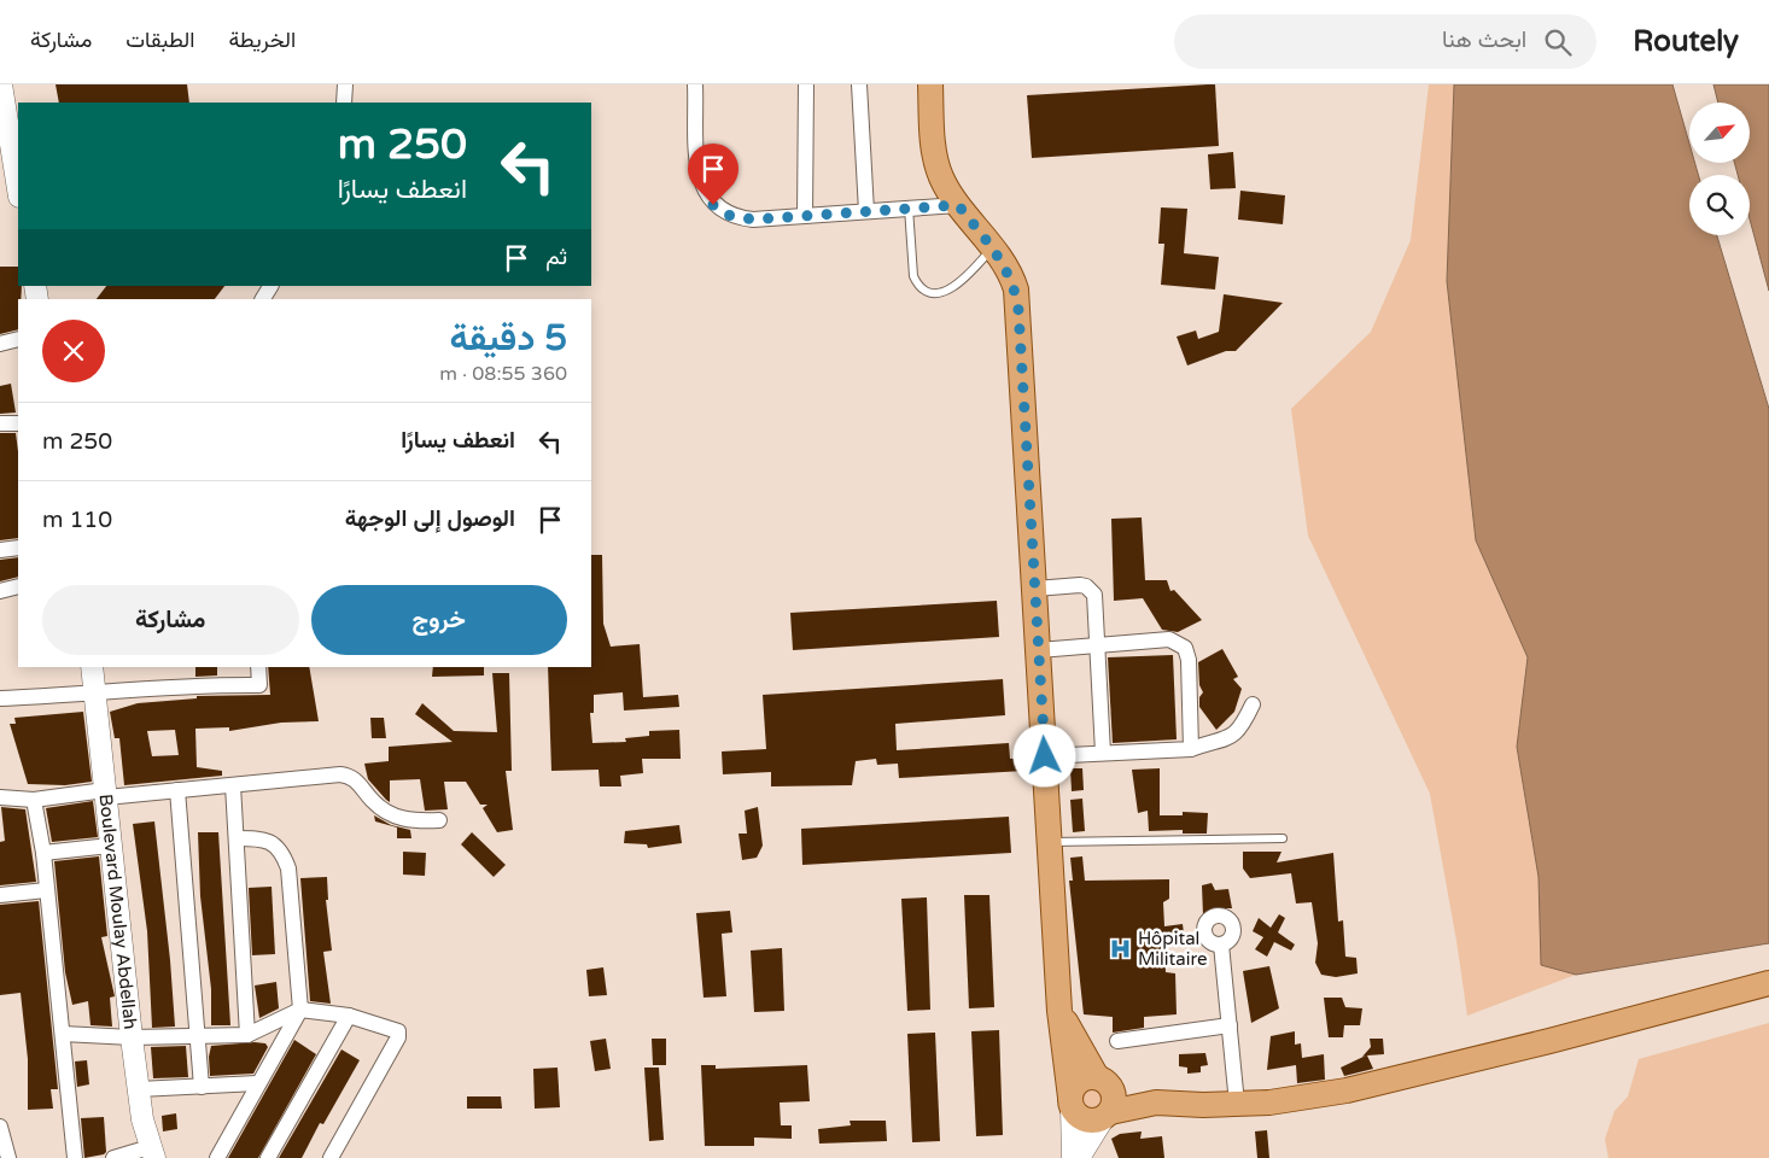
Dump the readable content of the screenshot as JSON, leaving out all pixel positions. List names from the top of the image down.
{
  "streets": {
    "main road": ["Boulevard Moulay Abdellah"]
  },
  "places": {
    "hospital": ["Hôpital Militaire"]
  },
  "north": "top right",
  "page": {
    "header": "Routely",
    "search": "ابحث هنا",
    "nav": ["الخريطة", "الطبقات", "مشاركة"],
    "turn": ["250 m", "انعطف يسارًا"],
    "then": "ثم",
    "heading": ["5 دقيقة", "360 m · 08:55"],
    "list": [
      {
        "name": "انعطف يسارًا",
        "value": "250 m"
      },
      {
        "name": "الوصول إلى الوجهة",
        "value": "110 m"
      }
    ],
    "buttons": ["خروج", "مشاركة"]
  }
}
